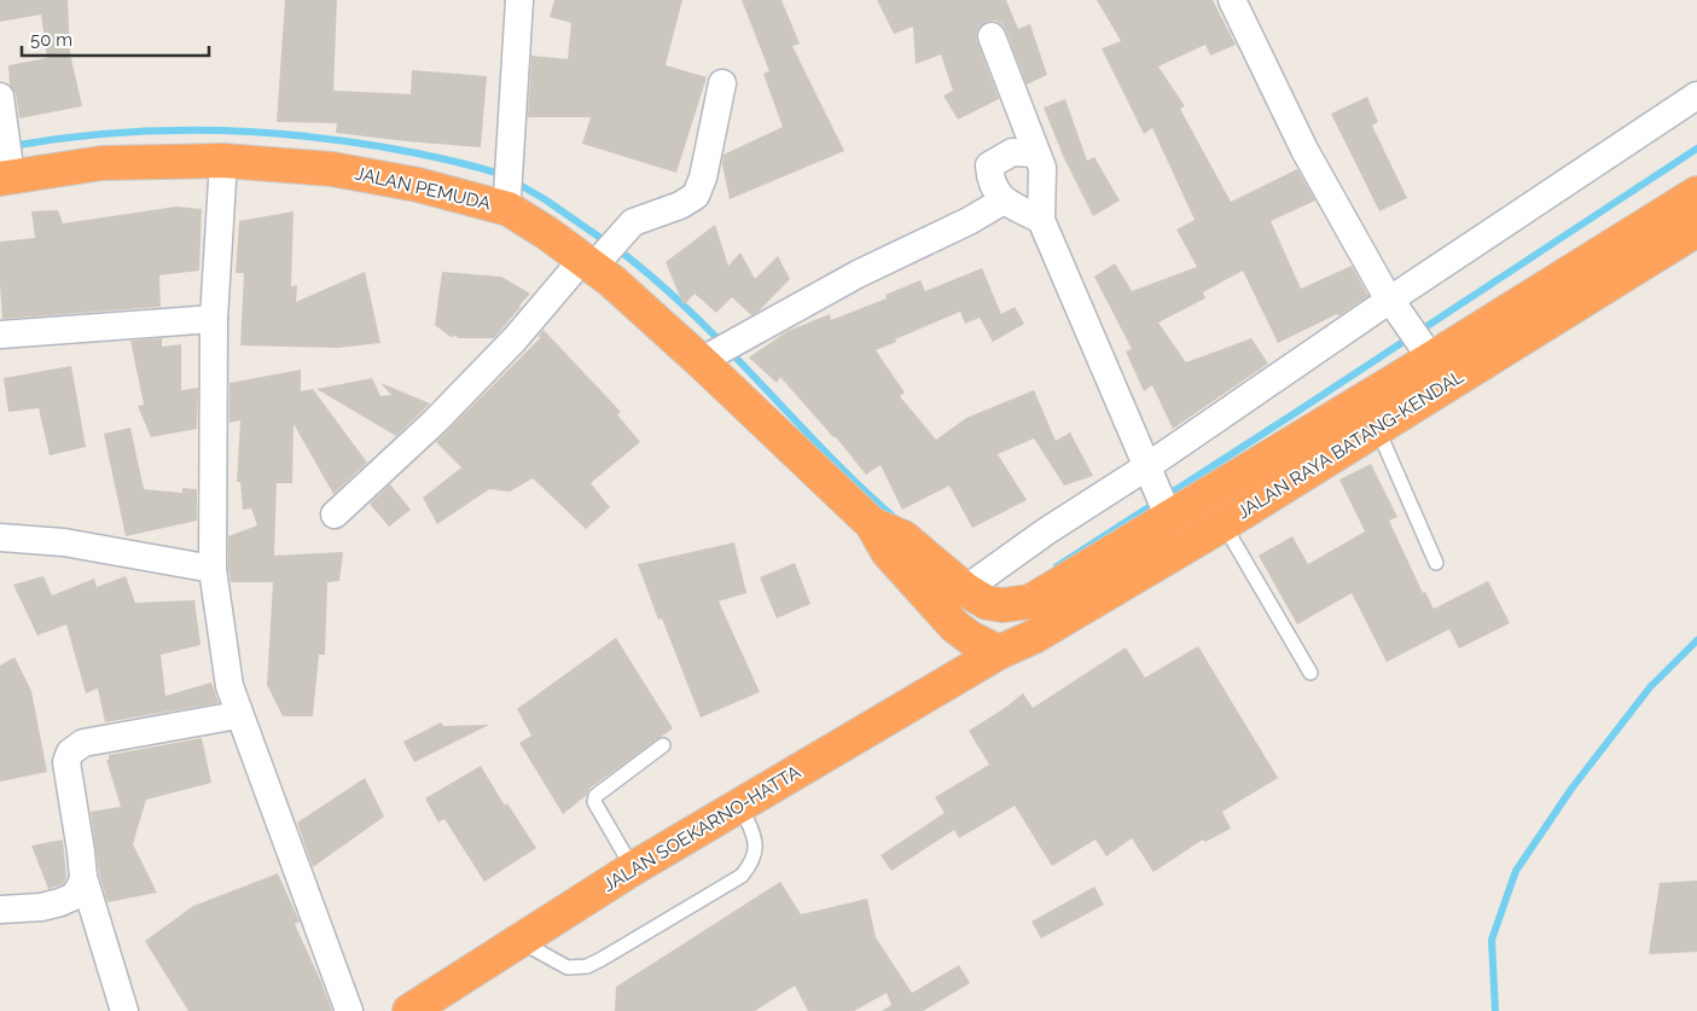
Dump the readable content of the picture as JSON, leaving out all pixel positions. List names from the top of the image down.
{
  "streets": {
    "highway": ["JALAN PEMUDA", "JALAN RAYA BATANG-KENDAL", "JALAN SOEKARNO-HATTA"]
  },
  "crossings": [
    ["JALAN PEMUDA", "JALAN RAYA BATANG-KENDAL"],
    ["JALAN PEMUDA", "JALAN SOEKARNO-HATTA"],
    ["JALAN RAYA BATANG-KENDAL", "JALAN SOEKARNO-HATTA"]
  ],
  "scale_bar": "50 m"
}
